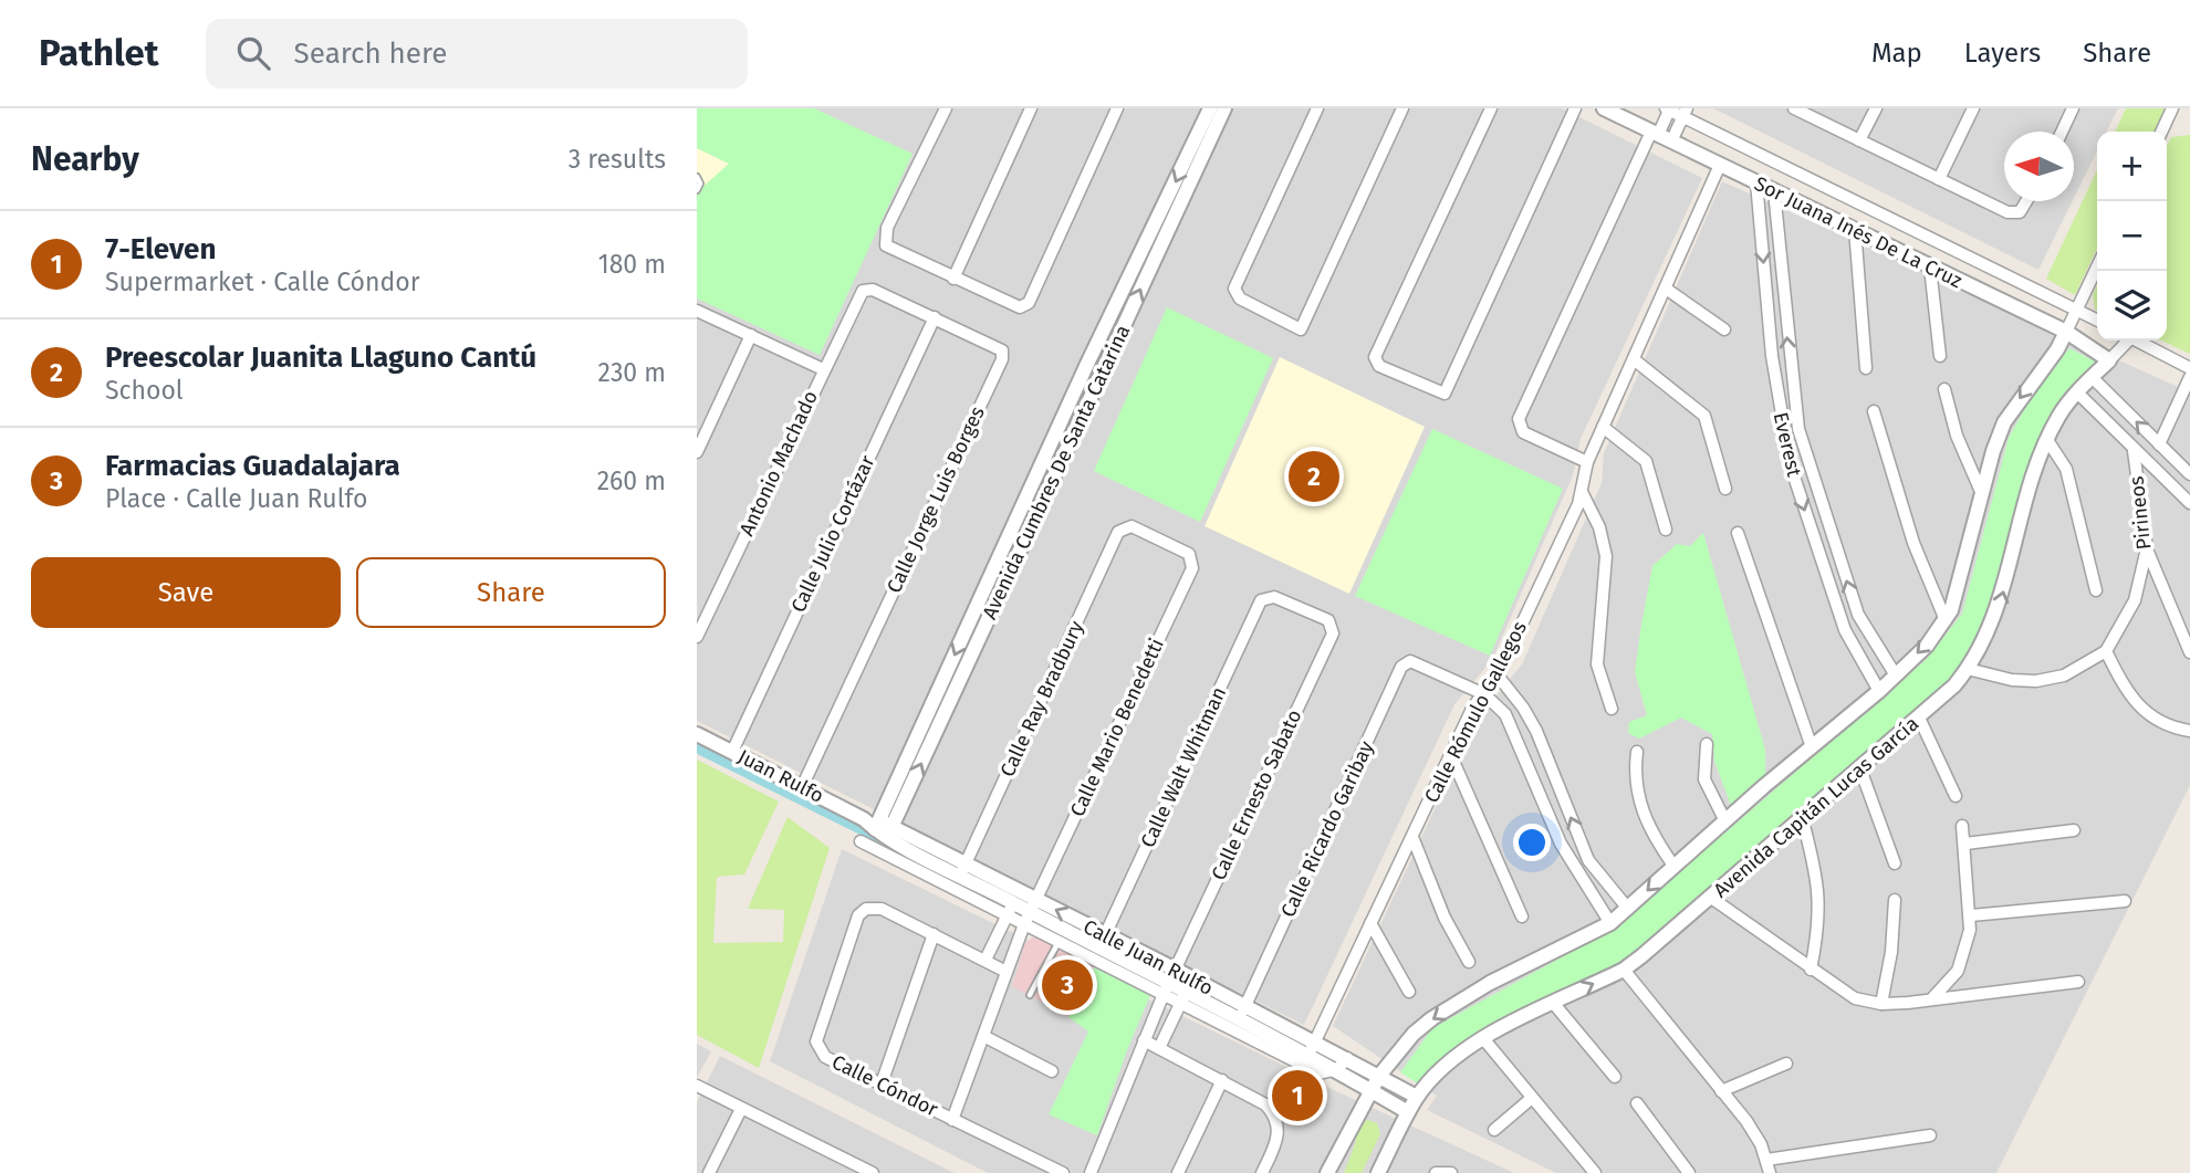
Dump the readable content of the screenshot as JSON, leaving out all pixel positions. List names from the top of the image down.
{
  "streets": {
    "street": [
      "Sor Juana Inés De La Cruz",
      "Everest",
      "Antonio Machado",
      "Avenida Cumbres De Santa Catarina",
      "Calle Jorge Luis Borges",
      "Pirineos",
      "Calle Julio Cortázar",
      "Calle Ray Bradbury",
      "Calle Rómulo Gallegos",
      "Calle Mario Benedetti",
      "Calle Walt Whitman",
      "Juan Rulfo",
      "Calle Ernesto Sabato",
      "Avenida Capitán Lucas García",
      "Calle Ricardo Garibay",
      "Calle Juan Rulfo",
      "Calle Cóndor"
    ]
  },
  "crossings": [
    ["Sor Juana Inés De La Cruz", "Everest"],
    ["Sor Juana Inés De La Cruz", "Calle Rómulo Gallegos"],
    ["Sor Juana Inés De La Cruz", "Avenida Capitán Lucas García"],
    ["Antonio Machado", "Calle Jorge Luis Borges"],
    ["Avenida Cumbres De Santa Catarina", "Juan Rulfo"],
    ["Avenida Cumbres De Santa Catarina", "Calle Juan Rulfo"],
    ["Calle Jorge Luis Borges", "Calle Julio Cortázar"],
    ["Calle Jorge Luis Borges", "Juan Rulfo"],
    ["Calle Julio Cortázar", "Juan Rulfo"],
    ["Calle Ray Bradbury", "Calle Mario Benedetti"],
    ["Calle Ray Bradbury", "Calle Juan Rulfo"],
    ["Calle Rómulo Gallegos", "Calle Ricardo Garibay"],
    ["Calle Rómulo Gallegos", "Calle Juan Rulfo"],
    ["Calle Mario Benedetti", "Calle Juan Rulfo"],
    ["Calle Mario Benedetti", "Calle Cóndor"],
    ["Calle Walt Whitman", "Calle Ernesto Sabato"],
    ["Calle Walt Whitman", "Calle Juan Rulfo"],
    ["Juan Rulfo", "Calle Juan Rulfo"],
    ["Calle Ernesto Sabato", "Calle Juan Rulfo"],
    ["Avenida Capitán Lucas García", "Calle Juan Rulfo"],
    ["Calle Ricardo Garibay", "Calle Juan Rulfo"]
  ],
  "north": "left",
  "page": {
    "header": "Pathlet",
    "search": "Search here",
    "nav": ["Map", "Layers", "Share"],
    "heading": ["Nearby", "3 results"],
    "map_buttons": ["+", "−"],
    "list": [
      {
        "mark": "1",
        "name": "7-Eleven",
        "note": "Supermarket · Calle Cóndor",
        "value": "180 m"
      },
      {
        "mark": "2",
        "name": "Preescolar Juanita Llaguno Cantú",
        "note": "School",
        "value": "230 m"
      },
      {
        "mark": "3",
        "name": "Farmacias Guadalajara",
        "note": "Place · Calle Juan Rulfo",
        "value": "260 m"
      }
    ],
    "pins": ["2", "3", "1"],
    "buttons": ["Save", "Share"]
  }
}
